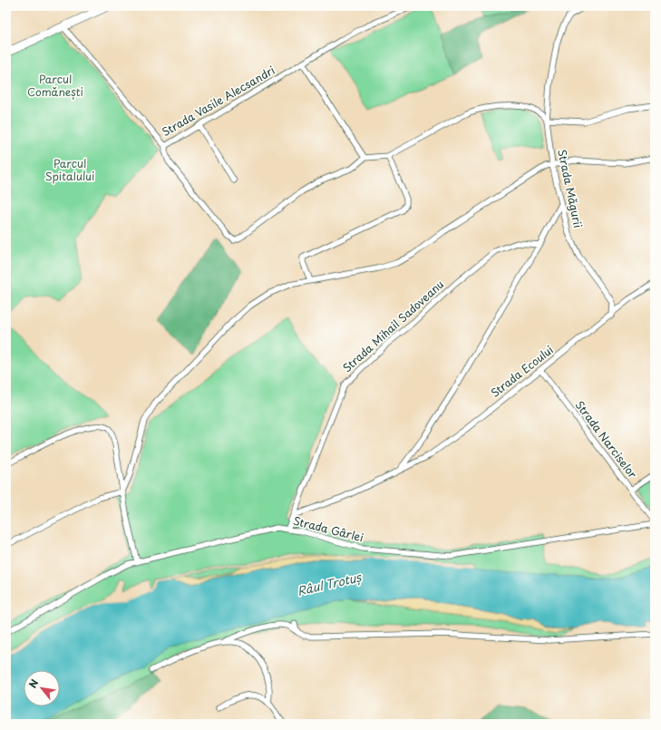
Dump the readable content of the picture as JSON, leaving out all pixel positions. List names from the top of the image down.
{
  "streets": {
    "street": [
      "Strada Vasile Alecsandri",
      "Strada Măgurii",
      "Strada Mihail Sadoveanu",
      "Strada Ecoului",
      "Strada Narciselor",
      "Strada Gârlei"
    ]
  },
  "crossings": [
    ["Strada Măgurii", "Strada Ecoului"],
    ["Strada Mihail Sadoveanu", "Strada Gârlei"],
    ["Strada Ecoului", "Strada Narciselor"]
  ],
  "water": ["Râul Trotuș"],
  "parks": ["Parcul Comănești", "Parcul Spitalului"],
  "north": "top left"
}
